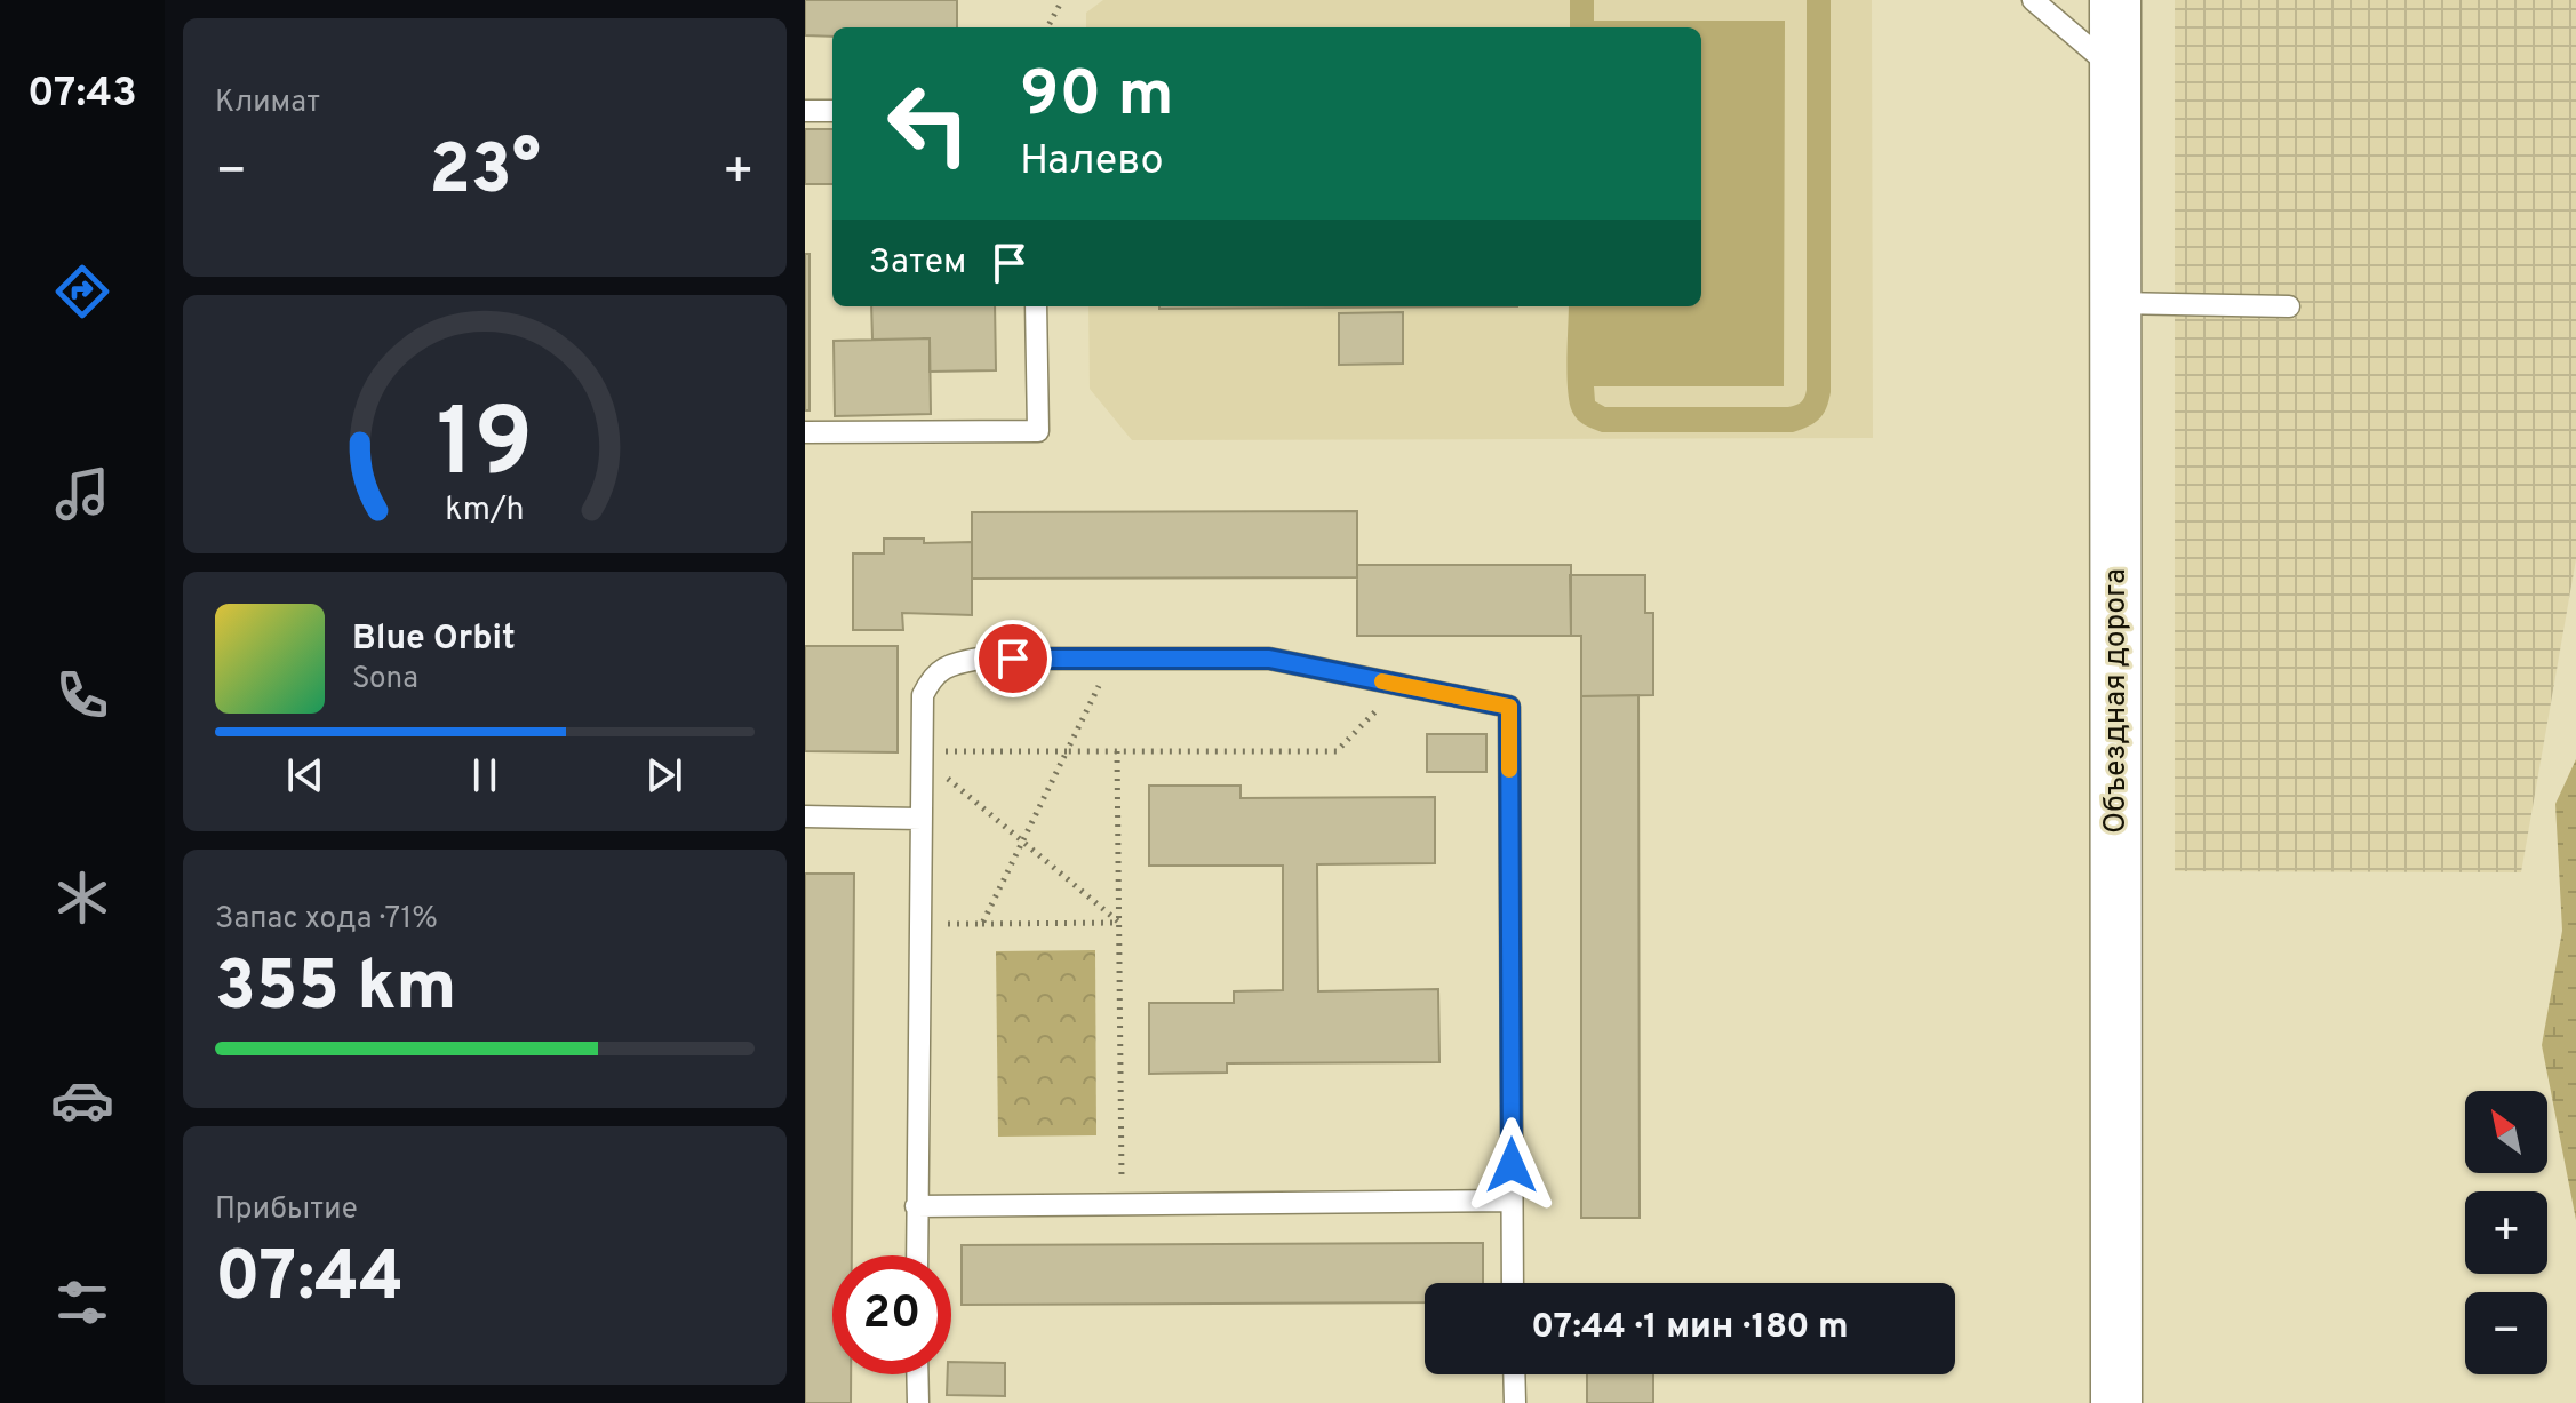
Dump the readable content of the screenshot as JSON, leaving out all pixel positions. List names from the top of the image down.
{
  "streets": {
    "main road": ["Объездная дорога"]
  },
  "north": "top left",
  "page": {
    "tabs": "07:43",
    "tile": [
      "Климат",
      ["Запас хода · 71%", "355 km"],
      ["Прибытие", "07:44"]
    ],
    "turn": ["90 m", "Налево"],
    "heat": ["−", "23°", "+"],
    "then": "Затем",
    "song": ["Blue Orbit", "Sona"],
    "map_buttons": ["+", "−"],
    "limit": "20",
    "trip": "07:44 · 1 мин · 180 m",
    "gauge": ["19", "km/h"]
  }
}
